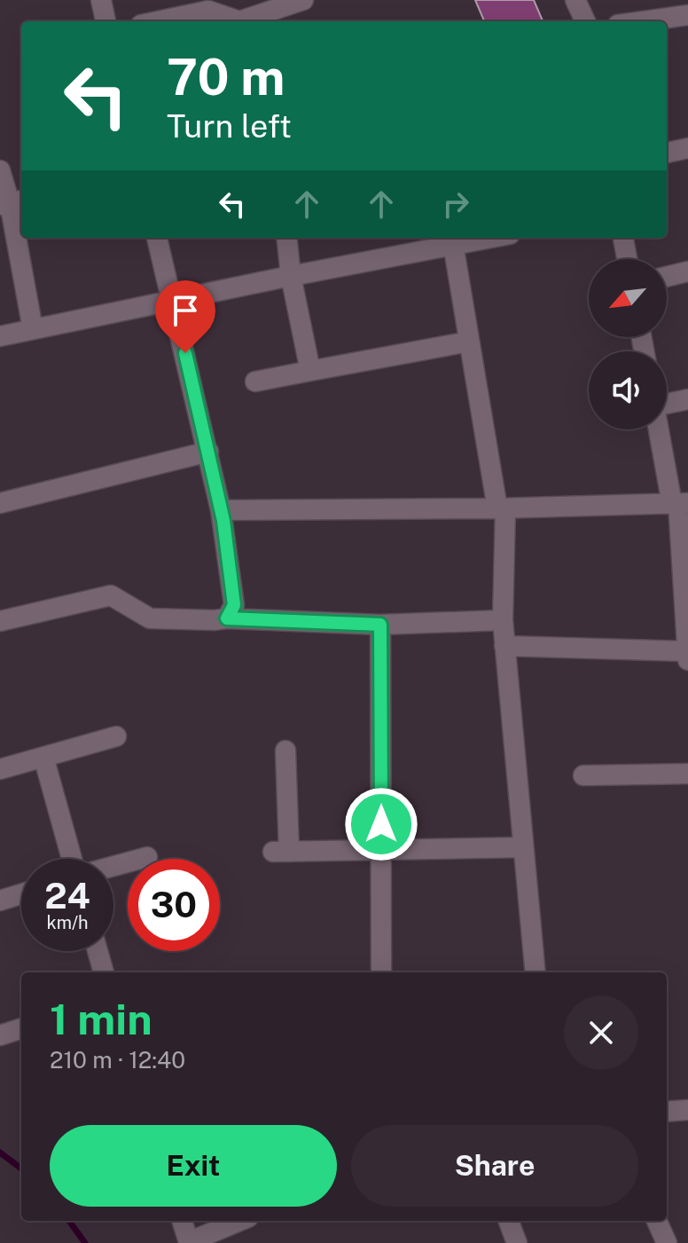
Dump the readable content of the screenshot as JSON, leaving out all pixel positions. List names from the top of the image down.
{
  "north": "bottom left",
  "page": {
    "turn": ["70 m", "Turn left"],
    "speed": "24 km/h",
    "limit": "30",
    "heading": ["1 min", "210 m · 12:40"],
    "buttons": ["Exit", "Share"]
  }
}
